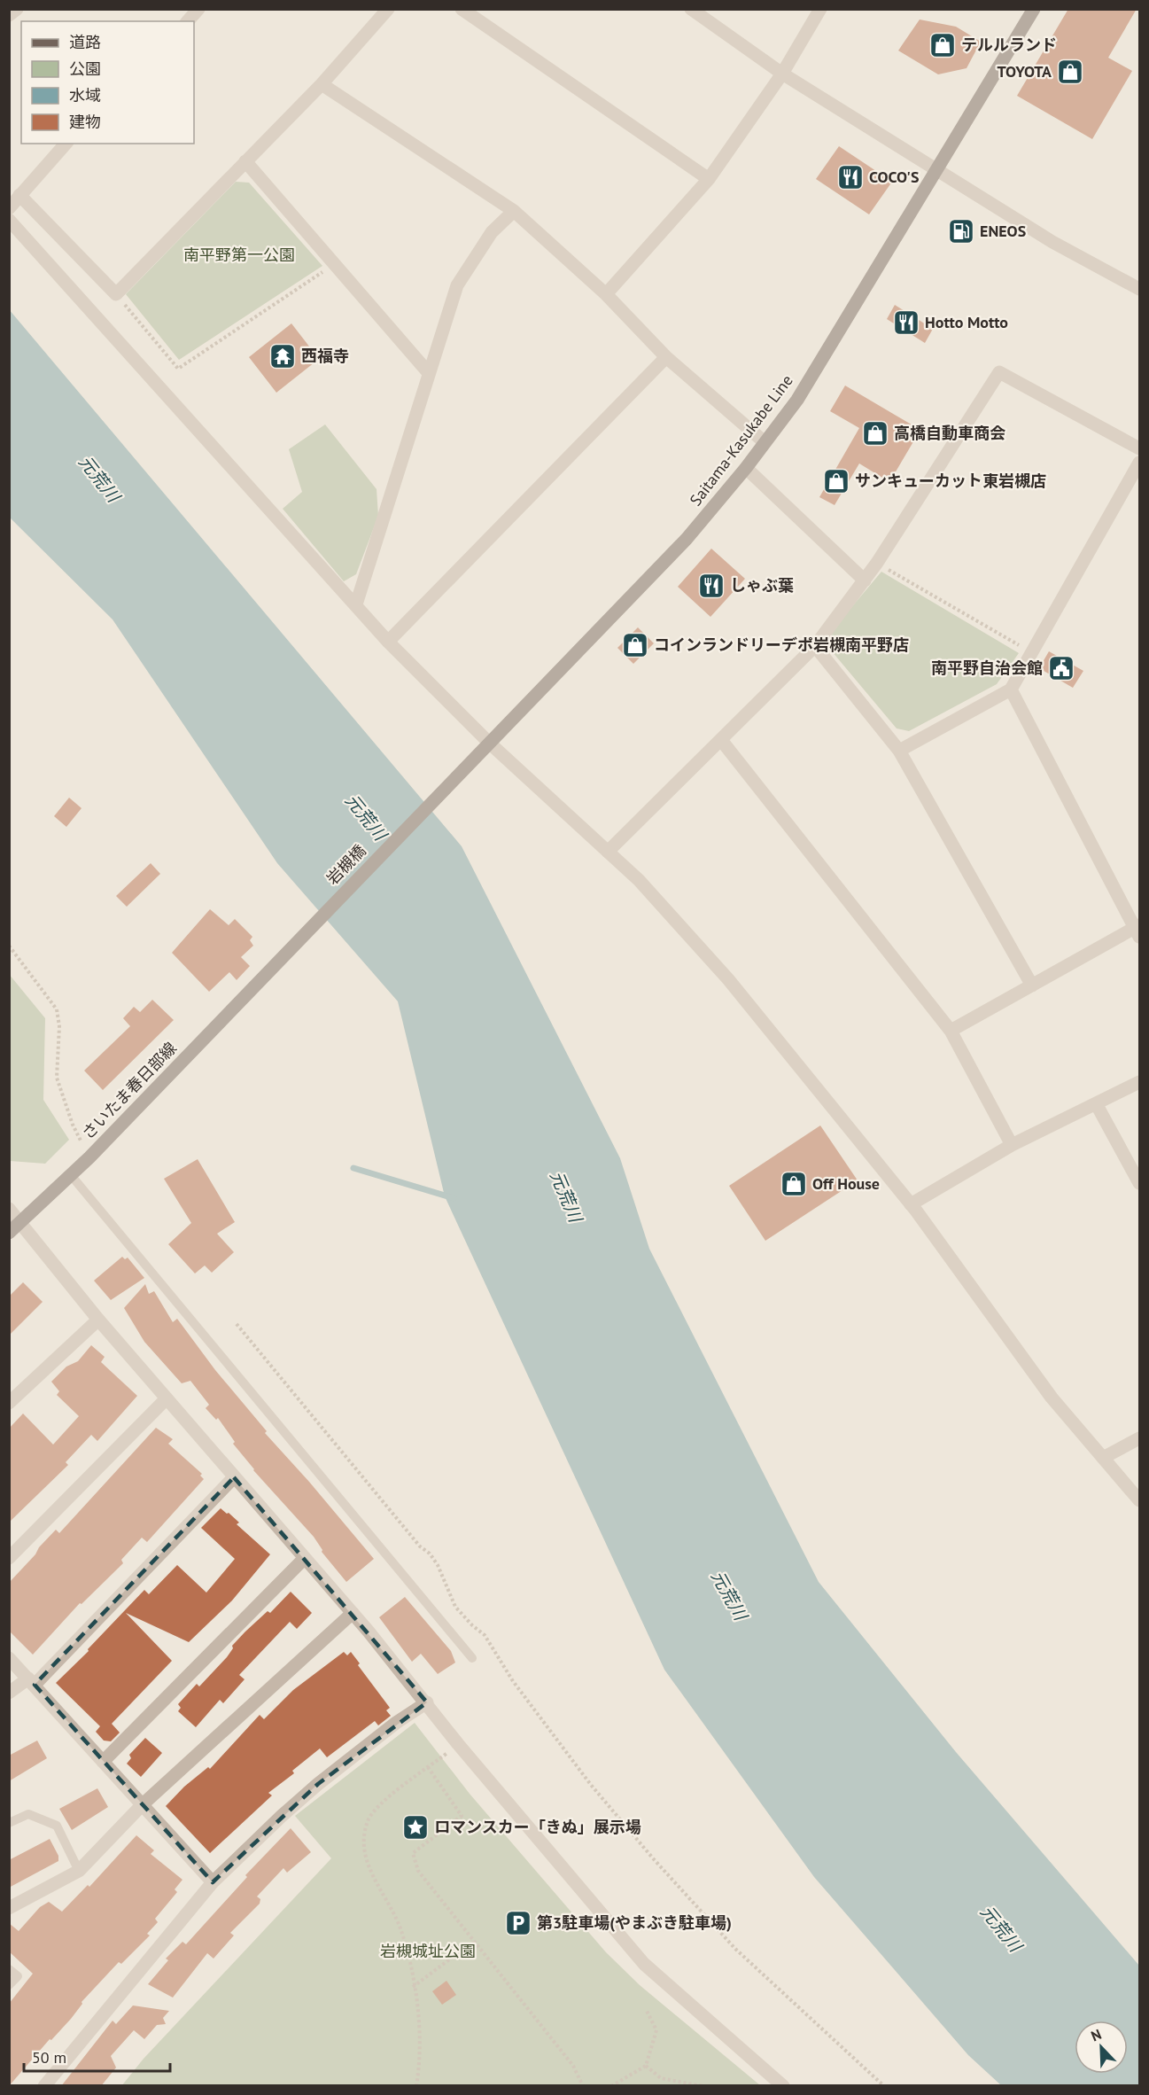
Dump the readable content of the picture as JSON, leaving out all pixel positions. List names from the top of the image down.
{
  "streets": {
    "main road": ["Saitama-Kasukabe Line", "岩槻橋", "さいたま春日部線"]
  },
  "crossings": [
    ["Saitama-Kasukabe Line", "岩槻橋"],
    ["岩槻橋", "さいたま春日部線"]
  ],
  "water": ["元荒川"],
  "parks": ["南平野第一公園", "岩槻城址公園"],
  "places": {
    "shop": [
      "テルルランド",
      "TOYOTA",
      "高橋自動車商会",
      "サンキューカット東岩槻店",
      "コインランドリーデポ岩槻南平野店",
      "Off House"
    ],
    "restaurant": ["COCO'S", "Hotto Motto", "しゃぶ葉"],
    "fuel station": ["ENEOS"],
    "temple": ["西福寺"],
    "public building": ["南平野自治会館"],
    "place": ["ロマンスカー「きぬ」展示場"],
    "parking": ["第3駐車場(やまぶき駐車場)"]
  },
  "legend": [
    "道路",
    "公園",
    "水域",
    "建物"
  ],
  "scale_bar": "50 m",
  "north": "top left"
}
